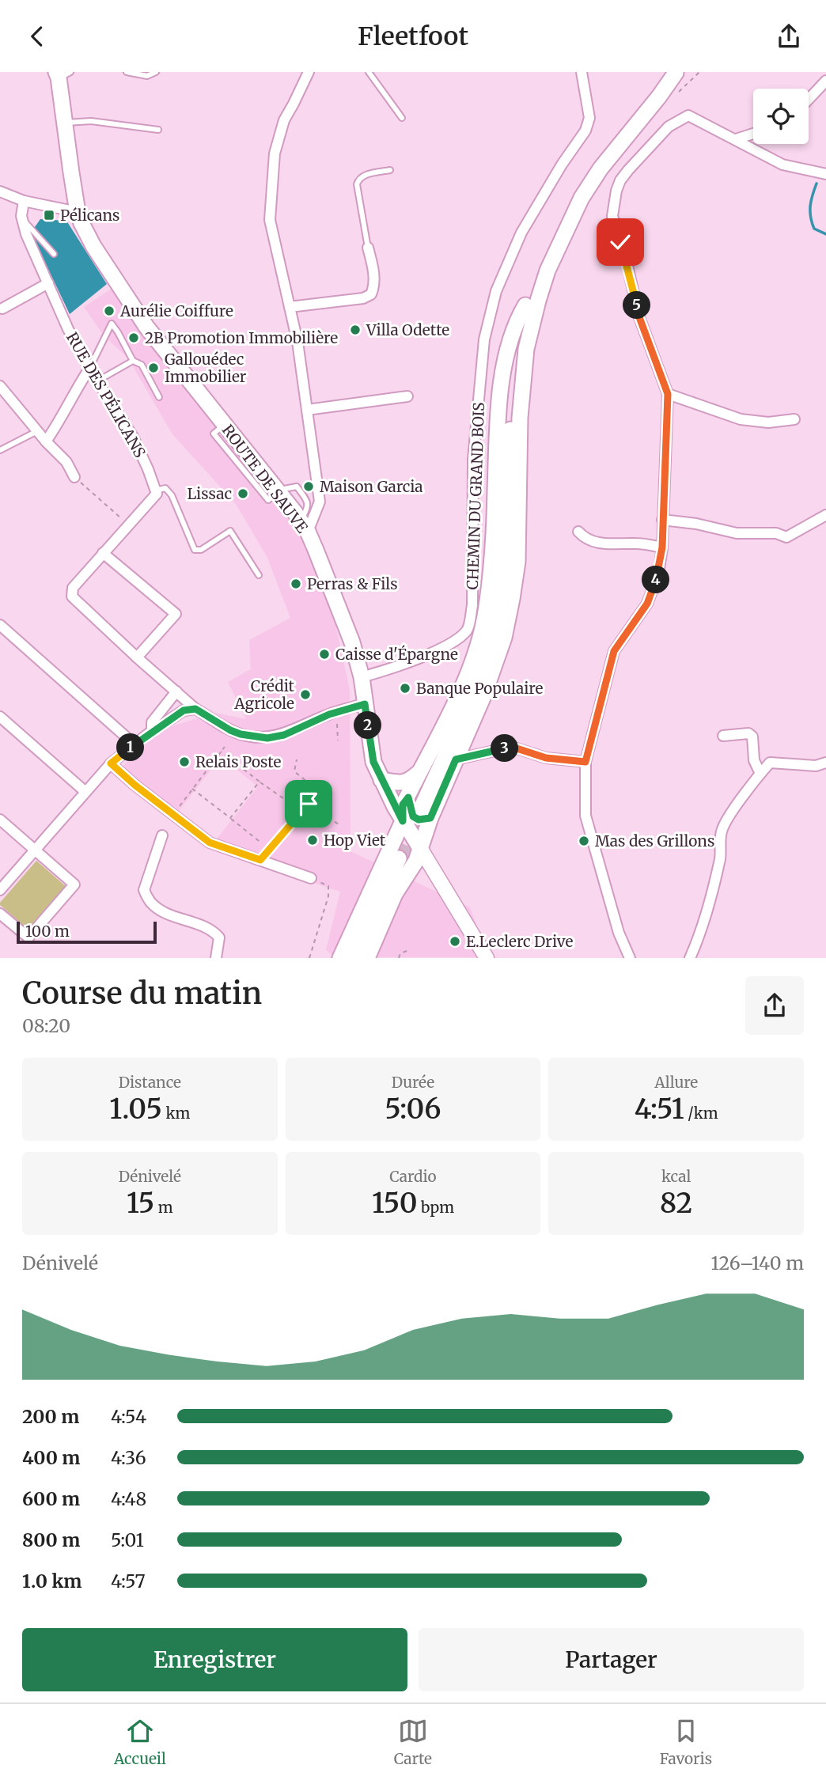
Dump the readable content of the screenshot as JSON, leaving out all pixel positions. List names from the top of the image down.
{
  "streets": {
    "main road": ["ROUTE DE SAUVE"],
    "street": ["RUE DES PÉLICANS", "CHEMIN DU GRAND BOIS"]
  },
  "crossings": [
    ["ROUTE DE SAUVE", "CHEMIN DU GRAND BOIS"]
  ],
  "places": {
    "transit": ["Pélicans"],
    "other": [
      "Aurélie Coiffure",
      "Villa Odette",
      "2B Promotion Immobilière",
      "Gallouédec Immobilier",
      "Maison Garcia",
      "Lissac",
      "Perras & Fils",
      "Caisse d'Épargne",
      "Banque Populaire",
      "Crédit Agricole",
      "Relais Poste",
      "Hop Viet",
      "Mas des Grillons",
      "E.Leclerc Drive"
    ]
  },
  "scale_bar": "100 m",
  "page": {
    "header": "Fleetfoot",
    "pins": [
      "5",
      "4",
      "2",
      "1",
      "3"
    ],
    "scale": "100 m",
    "heading": ["Course du matin", "08:20"],
    "stats": [
      ["Distance", "1.05 km"],
      ["Durée", "5:06"],
      ["Allure", "4:51 /km"],
      ["Dénivelé", "15 m"],
      ["Cardio", "150 bpm"],
      ["kcal", "82"]
    ],
    "chart": ["Dénivelé", "126–140 m"],
    "list": [
      {
        "name": "200 m",
        "note": "4:54"
      },
      {
        "name": "400 m",
        "note": "4:36"
      },
      {
        "name": "600 m",
        "note": "4:48"
      },
      {
        "name": "800 m",
        "note": "5:01"
      },
      {
        "name": "1.0 km",
        "note": "4:57"
      }
    ],
    "buttons": ["Enregistrer", "Partager"],
    "tabs": ["Accueil", "Carte", "Favoris"]
  }
}
